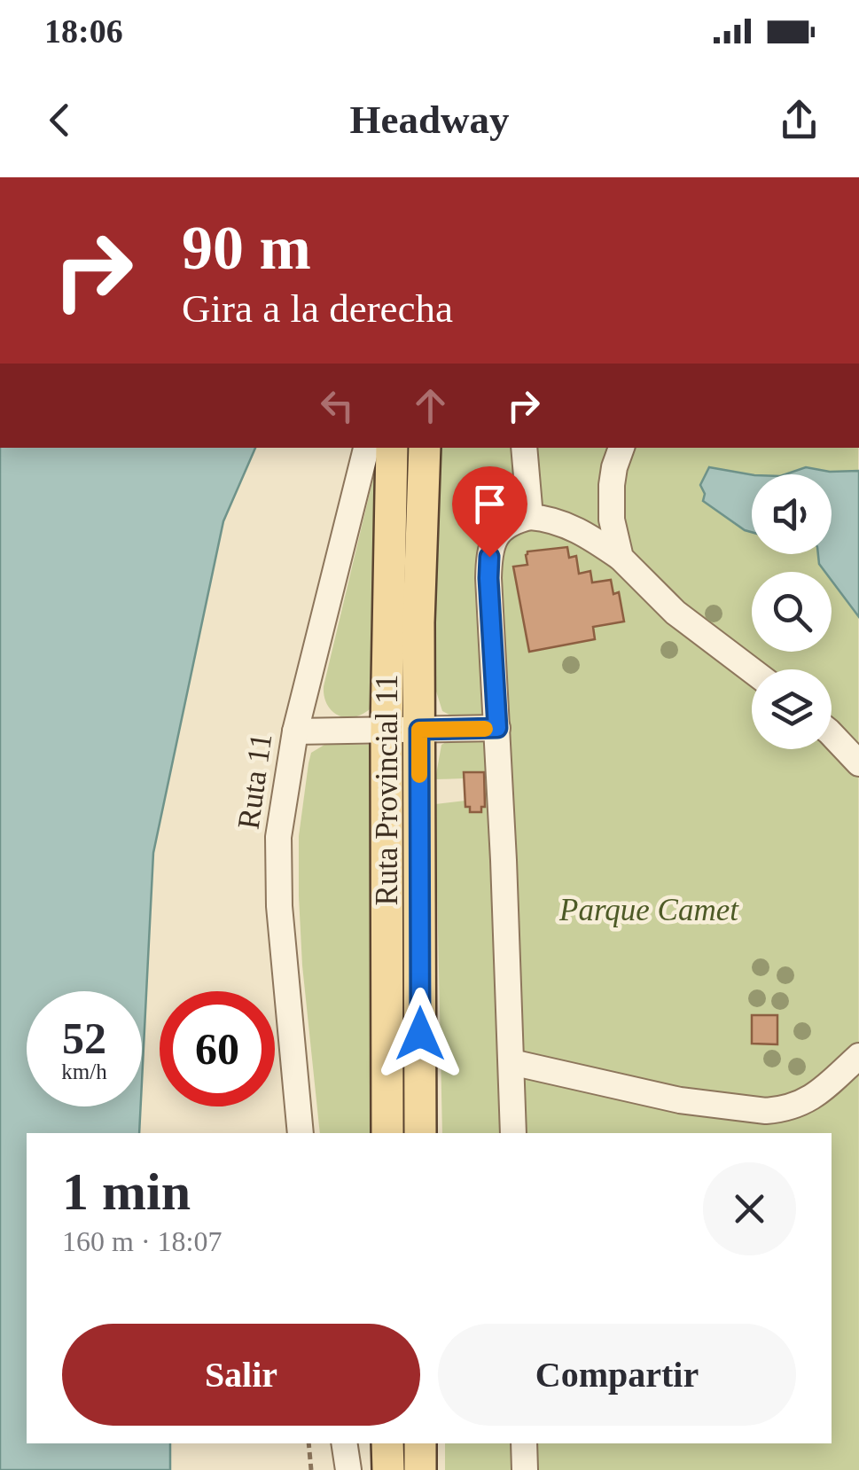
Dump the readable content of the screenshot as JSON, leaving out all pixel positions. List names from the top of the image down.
{
  "streets": {
    "main road": ["Ruta Provincial 11"],
    "street": ["Ruta 11"]
  },
  "parks": ["Parque Camet"],
  "page": {
    "status": "18:06",
    "header": "Headway",
    "turn": ["90 m", "Gira a la derecha"],
    "speed": "52 km/h",
    "limit": "60",
    "heading": ["1 min", "160 m · 18:07"],
    "buttons": ["Salir", "Compartir"]
  }
}
